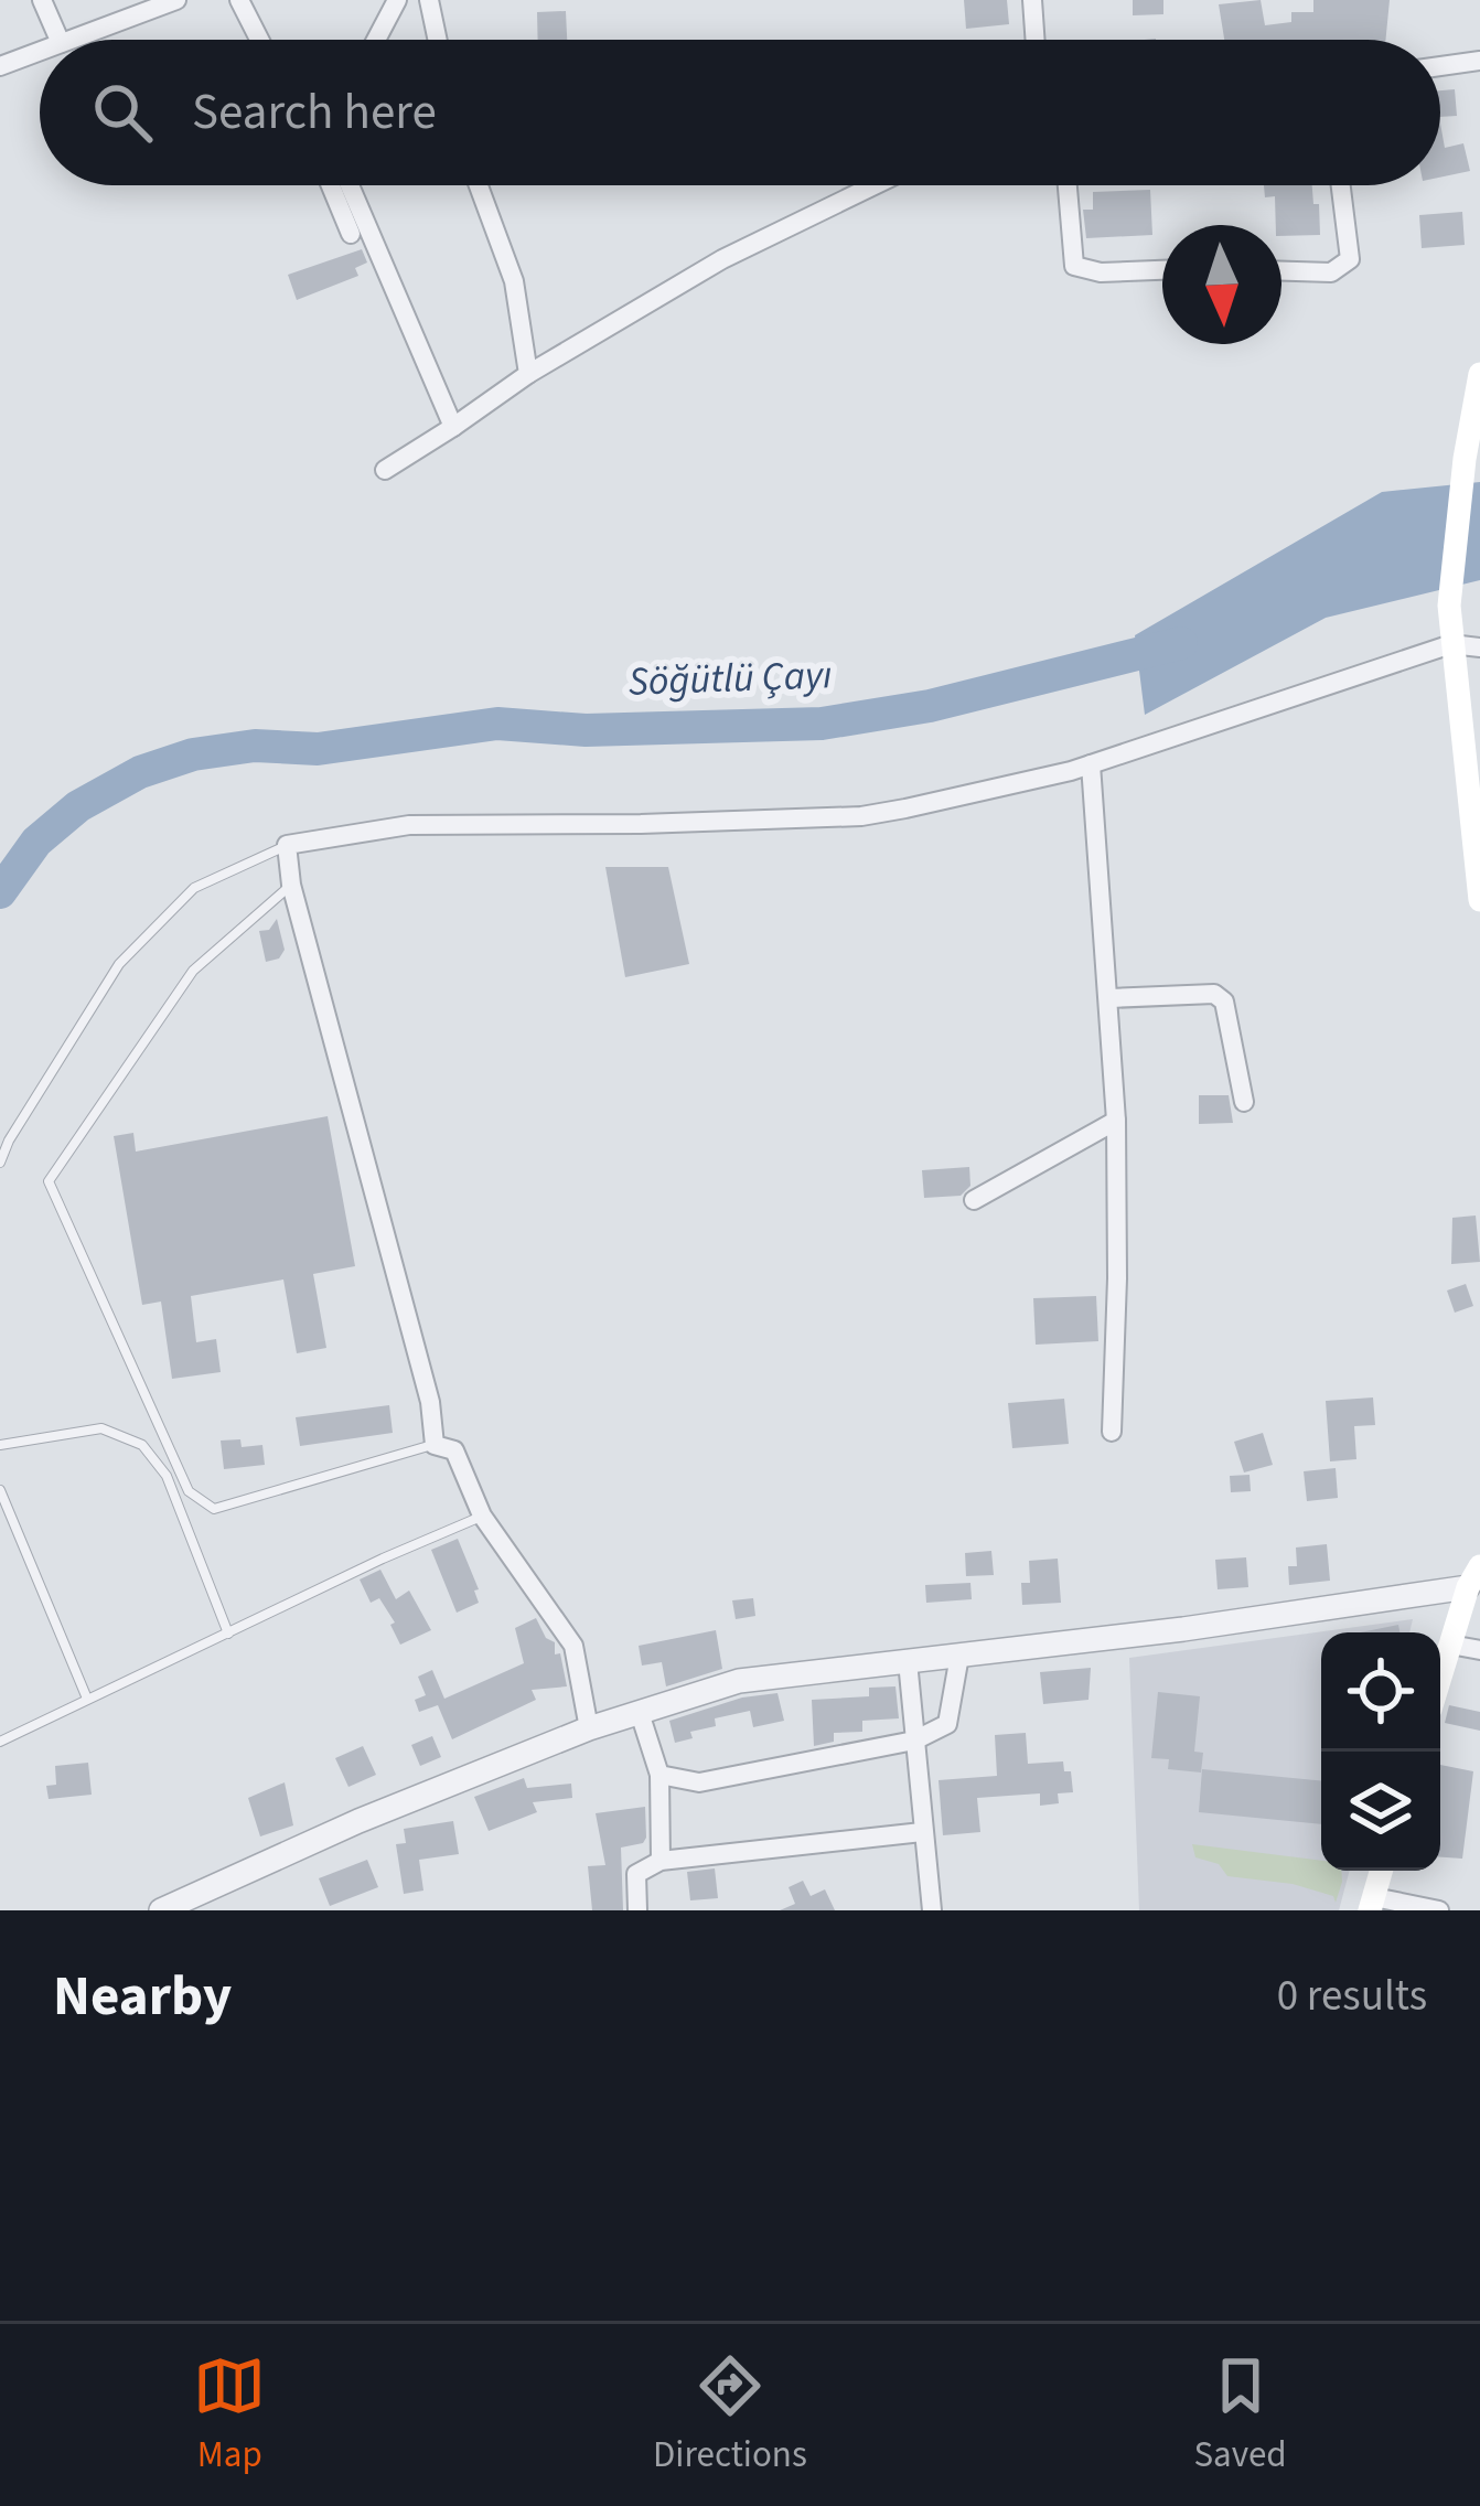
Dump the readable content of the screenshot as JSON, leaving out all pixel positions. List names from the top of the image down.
{
  "water": ["Söğütlü Çayı"],
  "north": "bottom",
  "page": {
    "search": "Search here",
    "heading": ["Nearby", "0 results"],
    "nav": ["Map", "Directions", "Saved"]
  }
}
